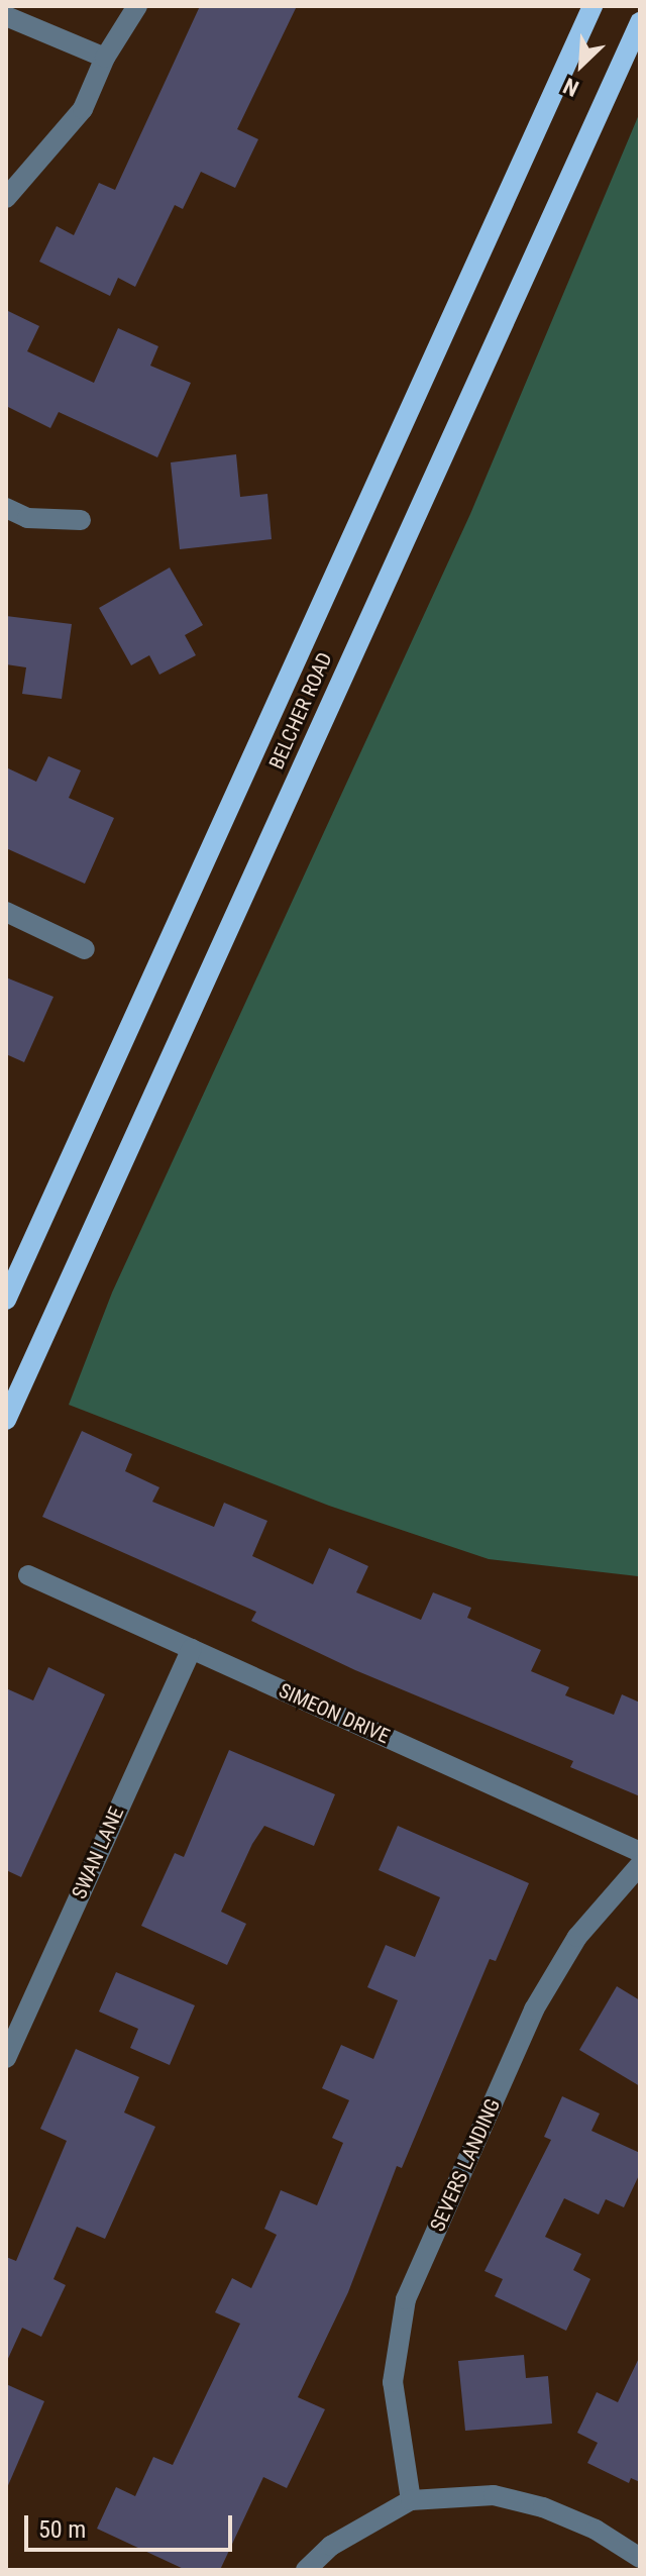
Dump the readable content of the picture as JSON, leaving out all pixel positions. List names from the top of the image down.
{
  "streets": {
    "main road": ["BELCHER ROAD"],
    "street": ["SIMEON DRIVE", "SWAN LANE", "SEVERS LANDING"]
  },
  "crossings": [
    ["SIMEON DRIVE", "SWAN LANE"]
  ],
  "scale_bar": "50 m",
  "north": "bottom left"
}
